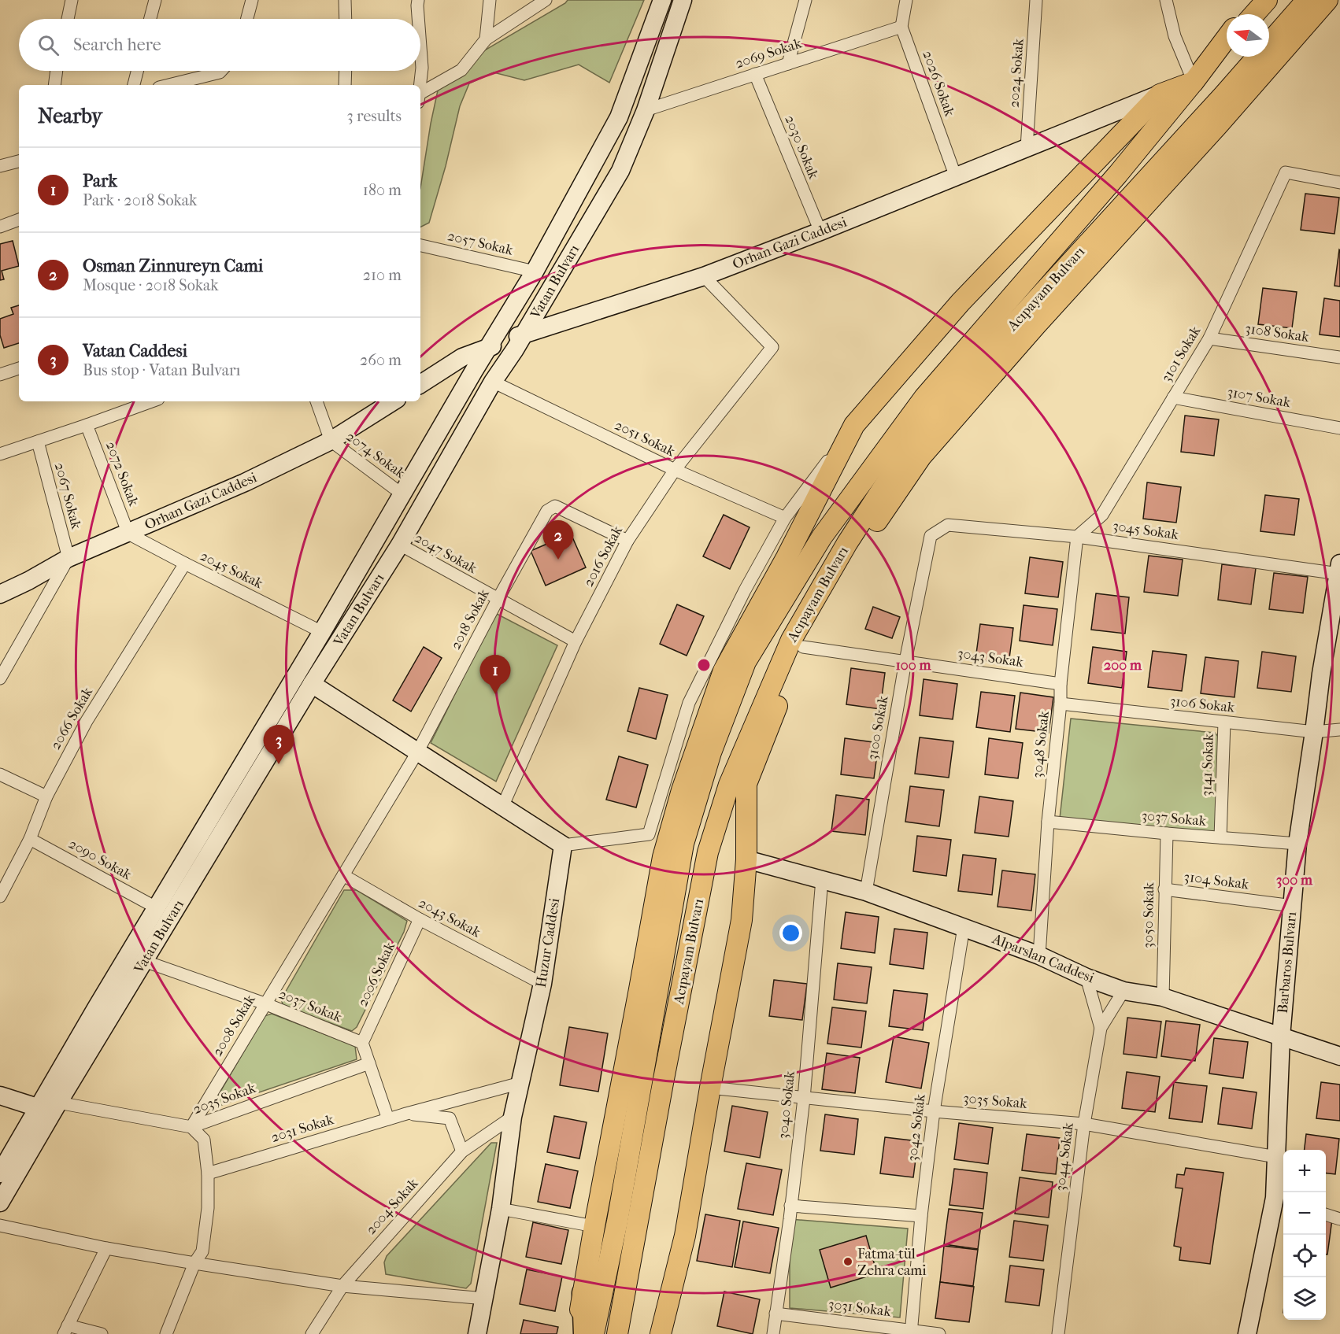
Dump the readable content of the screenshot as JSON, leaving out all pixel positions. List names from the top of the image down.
{
  "streets": {
    "main road": ["Acıpayam Bulvarı"],
    "street": [
      "2069 Sokak",
      "2024 Sokak",
      "2026 Sokak",
      "2030 Sokak",
      "2057 Sokak",
      "Orhan Gazi Caddesi",
      "Vatan Bulvarı",
      "3108 Sokak",
      "3101 Sokak",
      "3107 Sokak",
      "2051 Sokak",
      "2074 Sokak",
      "2072 Sokak",
      "2067 Sokak",
      "3045 Sokak",
      "2047 Sokak",
      "2016 Sokak",
      "2045 Sokak",
      "2018 Sokak",
      "3043 Sokak",
      "3106 Sokak",
      "2066 Sokak",
      "3100 Sokak",
      "3048 Sokak",
      "3141 Sokak",
      "3037 Sokak",
      "2090 Sokak",
      "3104 Sokak",
      "3050 Sokak",
      "2043 Sokak",
      "Huzur Caddesi",
      "Alparslan Caddesi",
      "Barbaros Bulvarı",
      "2006 Sokak",
      "2037 Sokak",
      "2008 Sokak",
      "2035 Sokak",
      "3035 Sokak",
      "3040 Sokak",
      "3042 Sokak",
      "2031 Sokak",
      "3044 Sokak",
      "2004 Sokak",
      "3031 Sokak"
    ]
  },
  "crossings": [
    ["2069 Sokak", "2026 Sokak"],
    ["2069 Sokak", "2030 Sokak"],
    ["2069 Sokak", "Vatan Bulvarı"],
    ["2024 Sokak", "Orhan Gazi Caddesi"],
    ["2026 Sokak", "Orhan Gazi Caddesi"],
    ["2030 Sokak", "Orhan Gazi Caddesi"],
    ["2057 Sokak", "Vatan Bulvarı"],
    ["Orhan Gazi Caddesi", "Vatan Bulvarı"],
    ["Orhan Gazi Caddesi", "2074 Sokak"],
    ["Orhan Gazi Caddesi", "2072 Sokak"],
    ["Orhan Gazi Caddesi", "2067 Sokak"],
    ["Orhan Gazi Caddesi", "2016 Sokak"],
    ["Orhan Gazi Caddesi", "2045 Sokak"],
    ["Vatan Bulvarı", "2051 Sokak"],
    ["Vatan Bulvarı", "2074 Sokak"],
    ["Vatan Bulvarı", "2047 Sokak"],
    ["Vatan Bulvarı", "2045 Sokak"],
    ["Vatan Bulvarı", "2090 Sokak"],
    ["Vatan Bulvarı", "2037 Sokak"],
    ["Vatan Bulvarı", "2035 Sokak"],
    ["3108 Sokak", "3101 Sokak"],
    ["3101 Sokak", "3107 Sokak"],
    ["3101 Sokak", "3045 Sokak"],
    ["3101 Sokak", "3048 Sokak"],
    ["2051 Sokak", "2016 Sokak"],
    ["2072 Sokak", "2045 Sokak"],
    ["3045 Sokak", "3100 Sokak"],
    ["3045 Sokak", "3048 Sokak"],
    ["3045 Sokak", "Barbaros Bulvarı"],
    ["2047 Sokak", "2016 Sokak"],
    ["2047 Sokak", "2018 Sokak"],
    ["2016 Sokak", "2018 Sokak"],
    ["2045 Sokak", "2066 Sokak"],
    ["2018 Sokak", "2008 Sokak"],
    ["3043 Sokak", "3100 Sokak"],
    ["3043 Sokak", "3048 Sokak"],
    ["3106 Sokak", "3048 Sokak"],
    ["3106 Sokak", "3141 Sokak"],
    ["3106 Sokak", "Barbaros Bulvarı"],
    ["2066 Sokak", "2090 Sokak"],
    ["3100 Sokak", "Alparslan Caddesi"],
    ["3048 Sokak", "3037 Sokak"],
    ["3048 Sokak", "Alparslan Caddesi"],
    ["3141 Sokak", "3037 Sokak"],
    ["3037 Sokak", "3050 Sokak"],
    ["3037 Sokak", "Barbaros Bulvarı"],
    ["3104 Sokak", "3050 Sokak"],
    ["3104 Sokak", "Barbaros Bulvarı"],
    ["3050 Sokak", "Alparslan Caddesi"],
    ["2043 Sokak", "Huzur Caddesi"],
    ["2043 Sokak", "2006 Sokak"],
    ["2043 Sokak", "2008 Sokak"],
    ["Huzur Caddesi", "2031 Sokak"],
    ["Huzur Caddesi", "2004 Sokak"],
    ["Alparslan Caddesi", "Barbaros Bulvarı"],
    ["Alparslan Caddesi", "3040 Sokak"],
    ["Alparslan Caddesi", "3042 Sokak"],
    ["Alparslan Caddesi", "3044 Sokak"],
    ["Barbaros Bulvarı", "3035 Sokak"],
    ["2006 Sokak", "2037 Sokak"],
    ["2037 Sokak", "2008 Sokak"],
    ["2008 Sokak", "2035 Sokak"],
    ["3035 Sokak", "3040 Sokak"],
    ["3035 Sokak", "3042 Sokak"],
    ["3035 Sokak", "3044 Sokak"],
    ["3040 Sokak", "3031 Sokak"],
    ["3042 Sokak", "3031 Sokak"]
  ],
  "places": ["Fatma-tül Zehra cami"],
  "north": "left",
  "page": {
    "search": "Search here",
    "heading": ["Nearby", "3 results"],
    "list": [
      {
        "mark": "1",
        "name": "Park",
        "note": "Park · 2018 Sokak",
        "value": "180 m"
      },
      {
        "mark": "2",
        "name": "Osman Zinnureyn Cami",
        "note": "Mosque · 2018 Sokak",
        "value": "210 m"
      },
      {
        "mark": "3",
        "name": "Vatan Caddesi",
        "note": "Bus stop · Vatan Bulvarı",
        "value": "260 m"
      }
    ],
    "pins": ["2", "1", "3"],
    "map_buttons": ["+", "−"]
  },
  "rings": ["100 m", "200 m", "300 m"]
}
